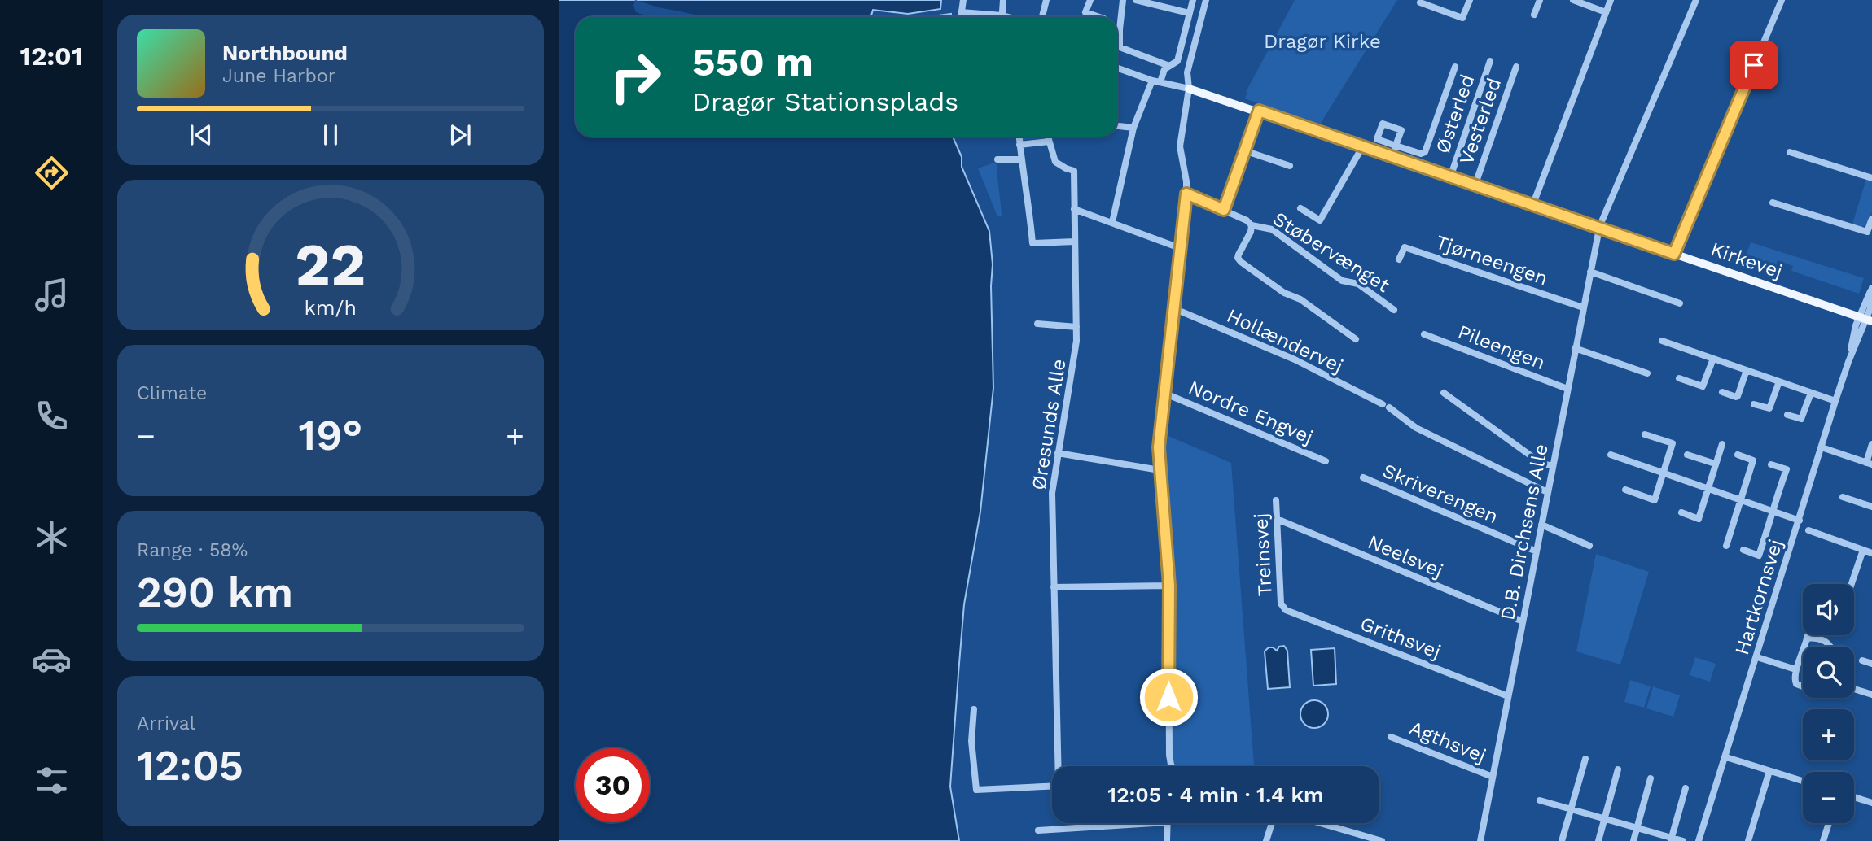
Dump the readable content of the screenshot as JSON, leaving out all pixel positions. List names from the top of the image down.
{
  "streets": {
    "main road": ["Kirkevej"],
    "street": [
      "Østerled",
      "Vesterled",
      "Støbervænget",
      "Tjørneengen",
      "Hollændervej",
      "Pileengen",
      "Nordre Engvej",
      "Øresunds Alle",
      "Skriverengen",
      "D.B. Dirchsens Alle",
      "Treinsvej",
      "Neelsvej",
      "Hartkornsvej",
      "Grithsvej",
      "Agthsvej"
    ]
  },
  "crossings": [
    ["Østerled", "Kirkevej"],
    ["Vesterled", "Kirkevej"],
    ["Tjørneengen", "D.B. Dirchsens Alle"],
    ["Kirkevej", "D.B. Dirchsens Alle"],
    ["Kirkevej", "Hartkornsvej"],
    ["Hollændervej", "D.B. Dirchsens Alle"],
    ["Pileengen", "D.B. Dirchsens Alle"],
    ["Skriverengen", "D.B. Dirchsens Alle"],
    ["D.B. Dirchsens Alle", "Neelsvej"],
    ["D.B. Dirchsens Alle", "Grithsvej"],
    ["D.B. Dirchsens Alle", "Agthsvej"],
    ["Treinsvej", "Neelsvej"],
    ["Treinsvej", "Grithsvej"]
  ],
  "parks": ["Dragør Kirke"],
  "page": {
    "tabs": "12:01",
    "turn": ["550 m", "Dragør Stationsplads"],
    "song": ["Northbound", "June Harbor"],
    "tile": [
      "Climate",
      ["Range · 58%", "290 km"],
      ["Arrival", "12:05"]
    ],
    "heat": ["−", "19°", "+"],
    "map_buttons": ["+", "−"],
    "limit": "30",
    "trip": "12:05 · 4 min · 1.4 km",
    "gauge": ["22", "km/h"]
  }
}
